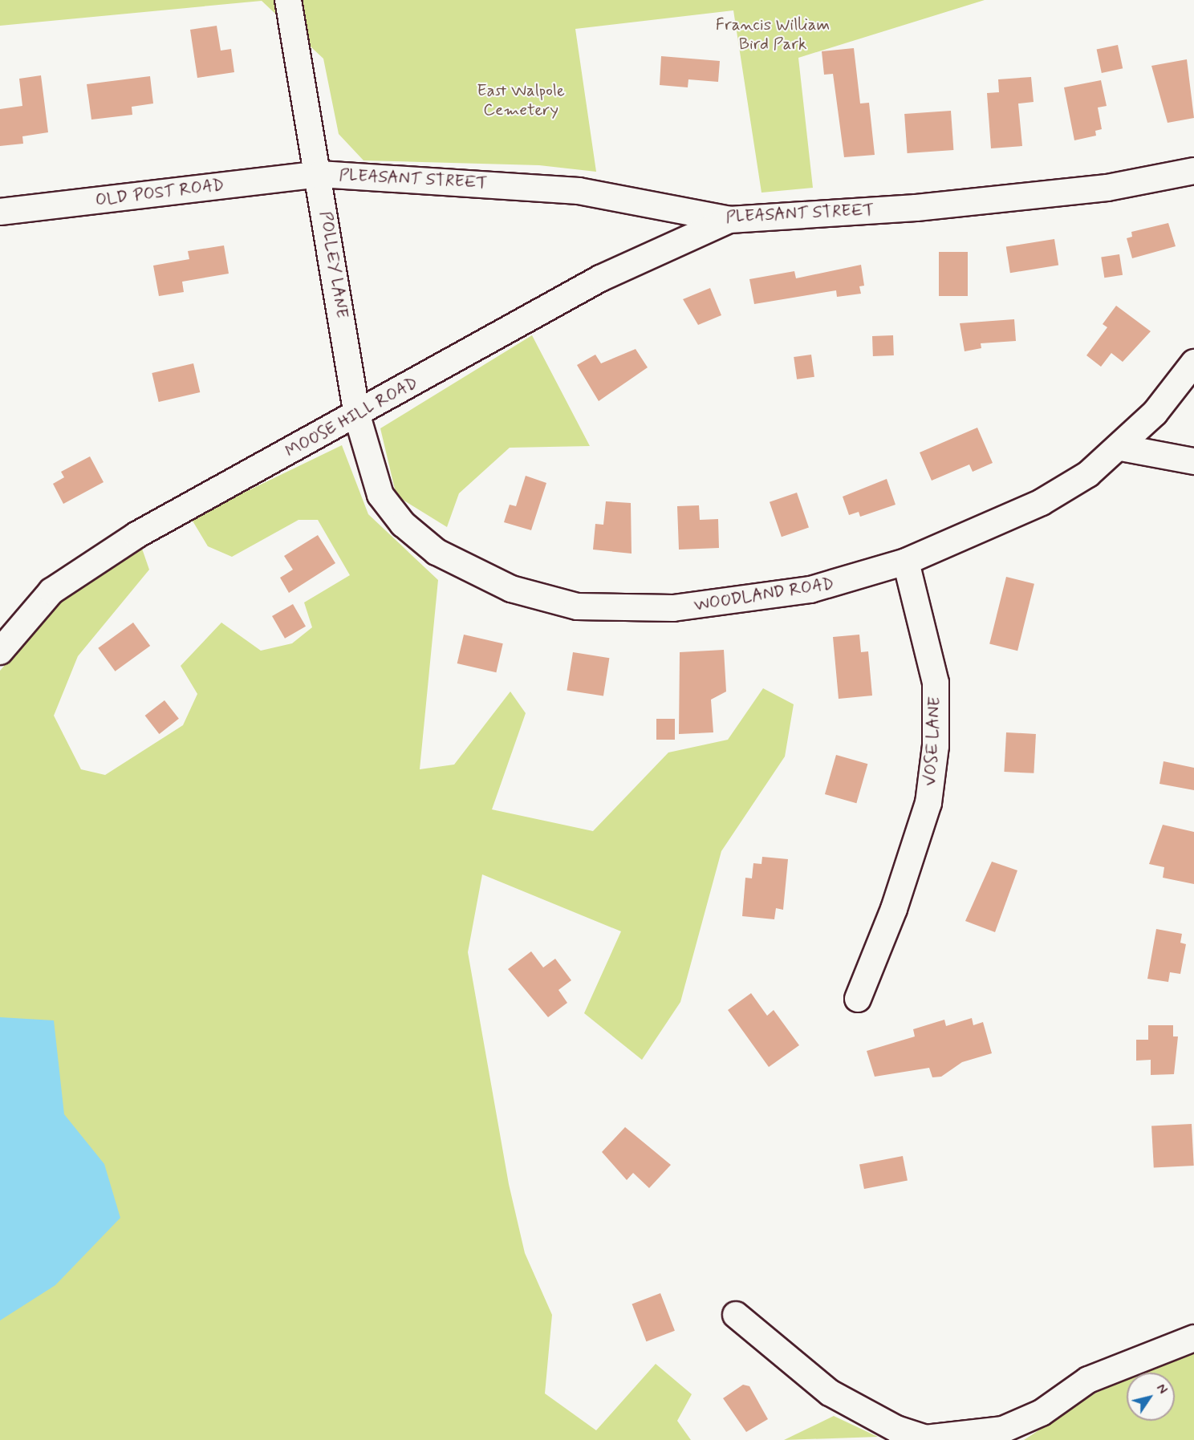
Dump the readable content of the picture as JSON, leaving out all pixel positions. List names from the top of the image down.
{
  "streets": {
    "street": [
      "PLEASANT STREET",
      "OLD POST ROAD",
      "POLLEY LANE",
      "MOOSE HILL ROAD",
      "WOODLAND ROAD",
      "VOSE LANE"
    ]
  },
  "crossings": [
    ["PLEASANT STREET", "OLD POST ROAD"],
    ["PLEASANT STREET", "POLLEY LANE"],
    ["PLEASANT STREET", "MOOSE HILL ROAD"],
    ["OLD POST ROAD", "POLLEY LANE"],
    ["POLLEY LANE", "MOOSE HILL ROAD"],
    ["POLLEY LANE", "WOODLAND ROAD"],
    ["MOOSE HILL ROAD", "WOODLAND ROAD"],
    ["WOODLAND ROAD", "VOSE LANE"]
  ],
  "parks": ["Francis William Bird Park", "East Walpole Cemetery"],
  "north": "top right"
}
